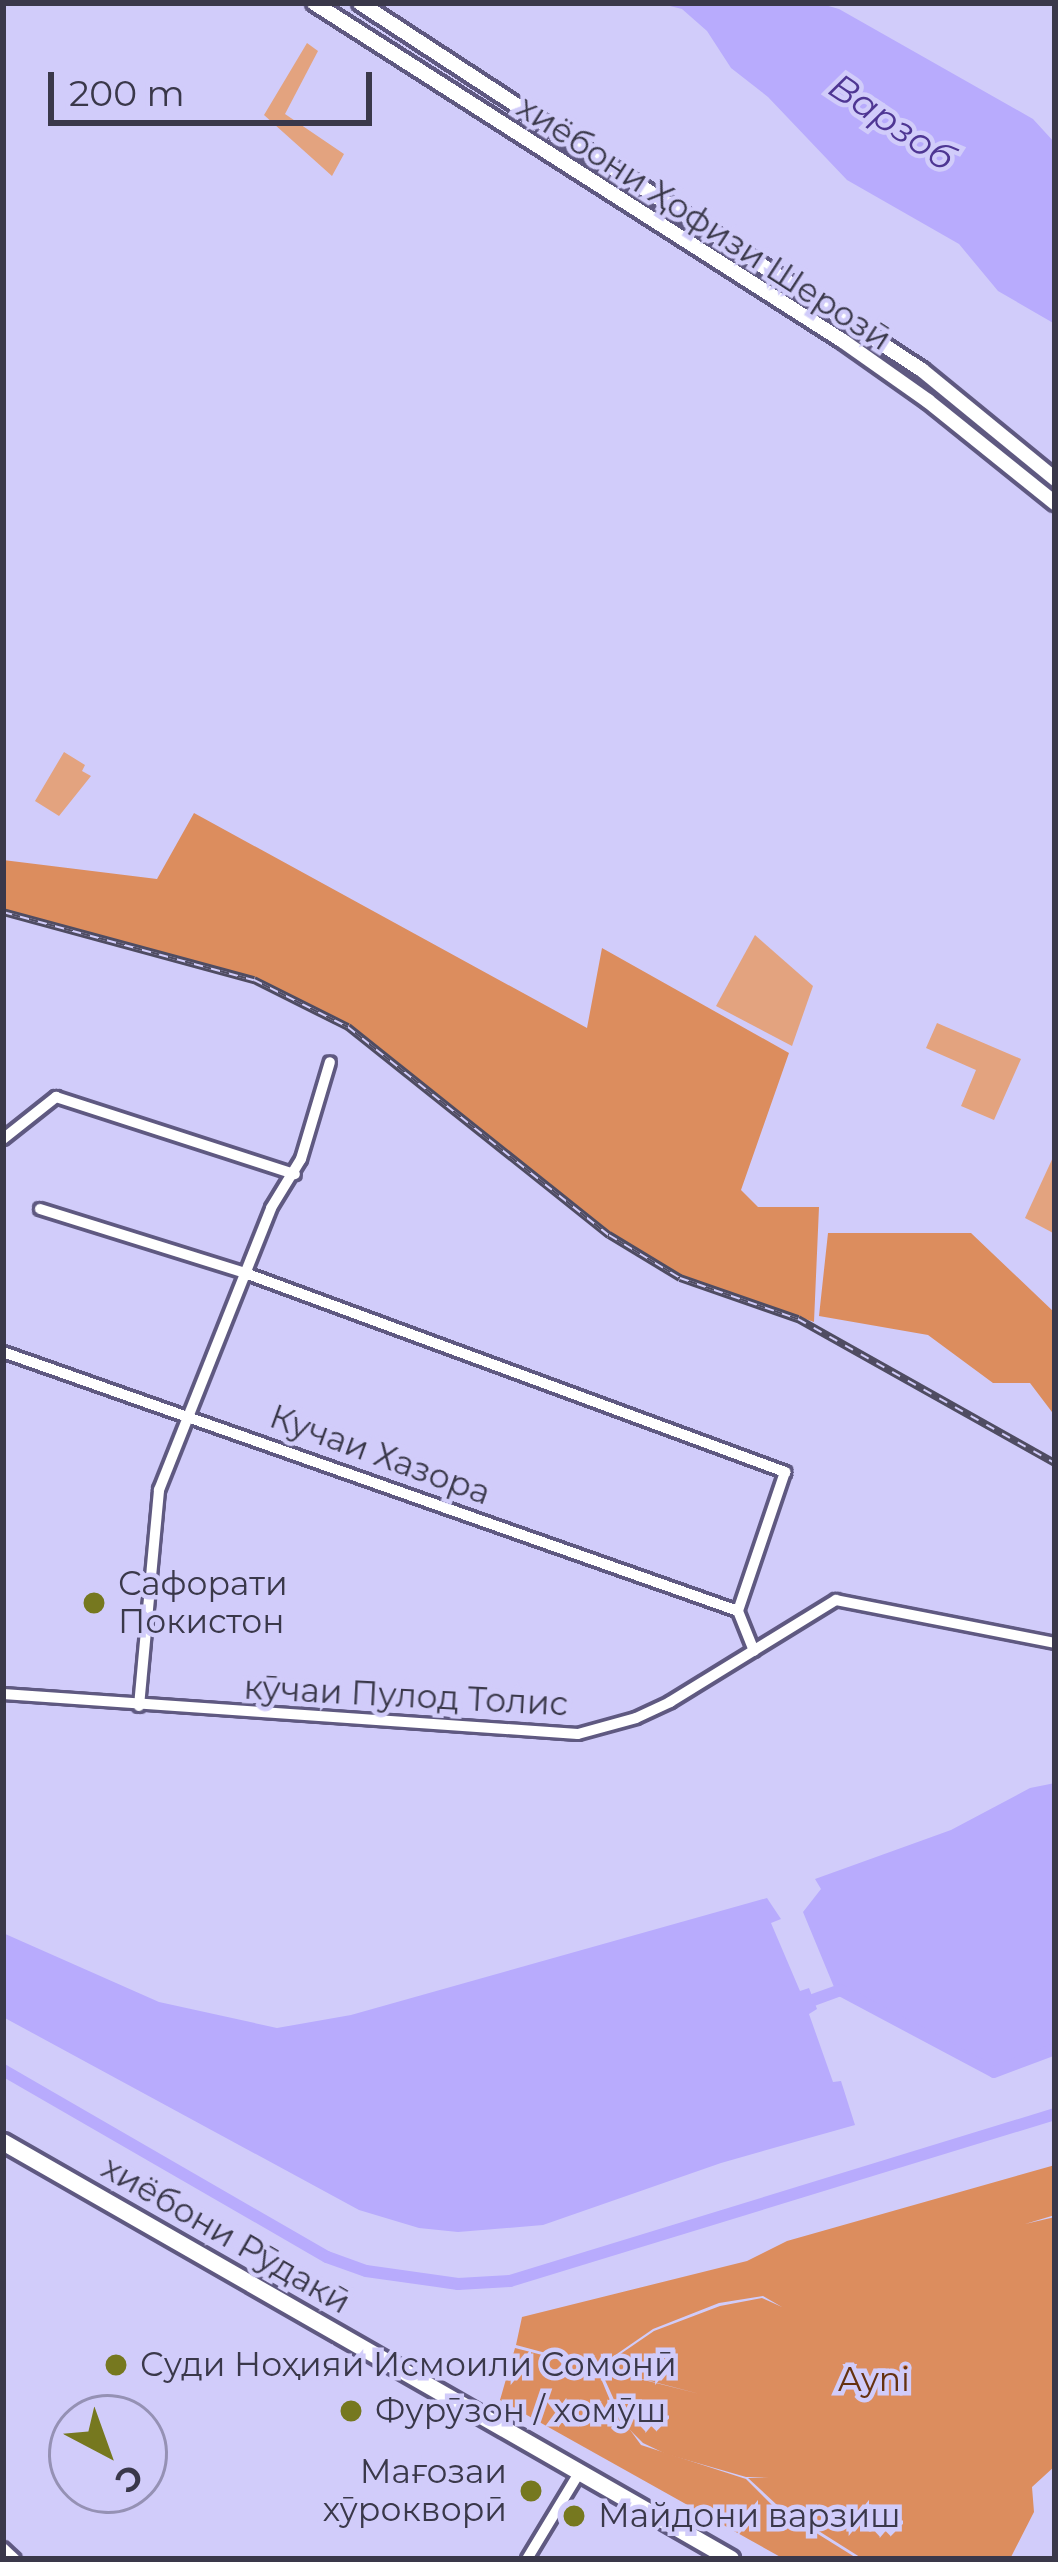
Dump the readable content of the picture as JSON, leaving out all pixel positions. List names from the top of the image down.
{
  "streets": {
    "highway": ["хиёбони Рӯдакӣ"],
    "main road": ["хиёбони Ҳофизи Шерозӣ"],
    "street": ["Кучаи Хазора", "кӯчаи Пулод Толис"]
  },
  "water": ["Варзоб"],
  "parks": ["Ayni"],
  "places": [
    "Сафорати Покистон",
    "Суди Ноҳияи Исмоили Сомонӣ",
    "Фурӯзон / хомӯш",
    "Мағозаи хӯрокворӣ",
    "Майдони варзиш"
  ],
  "scale_bar": "200 m",
  "north": "bottom right"
}
